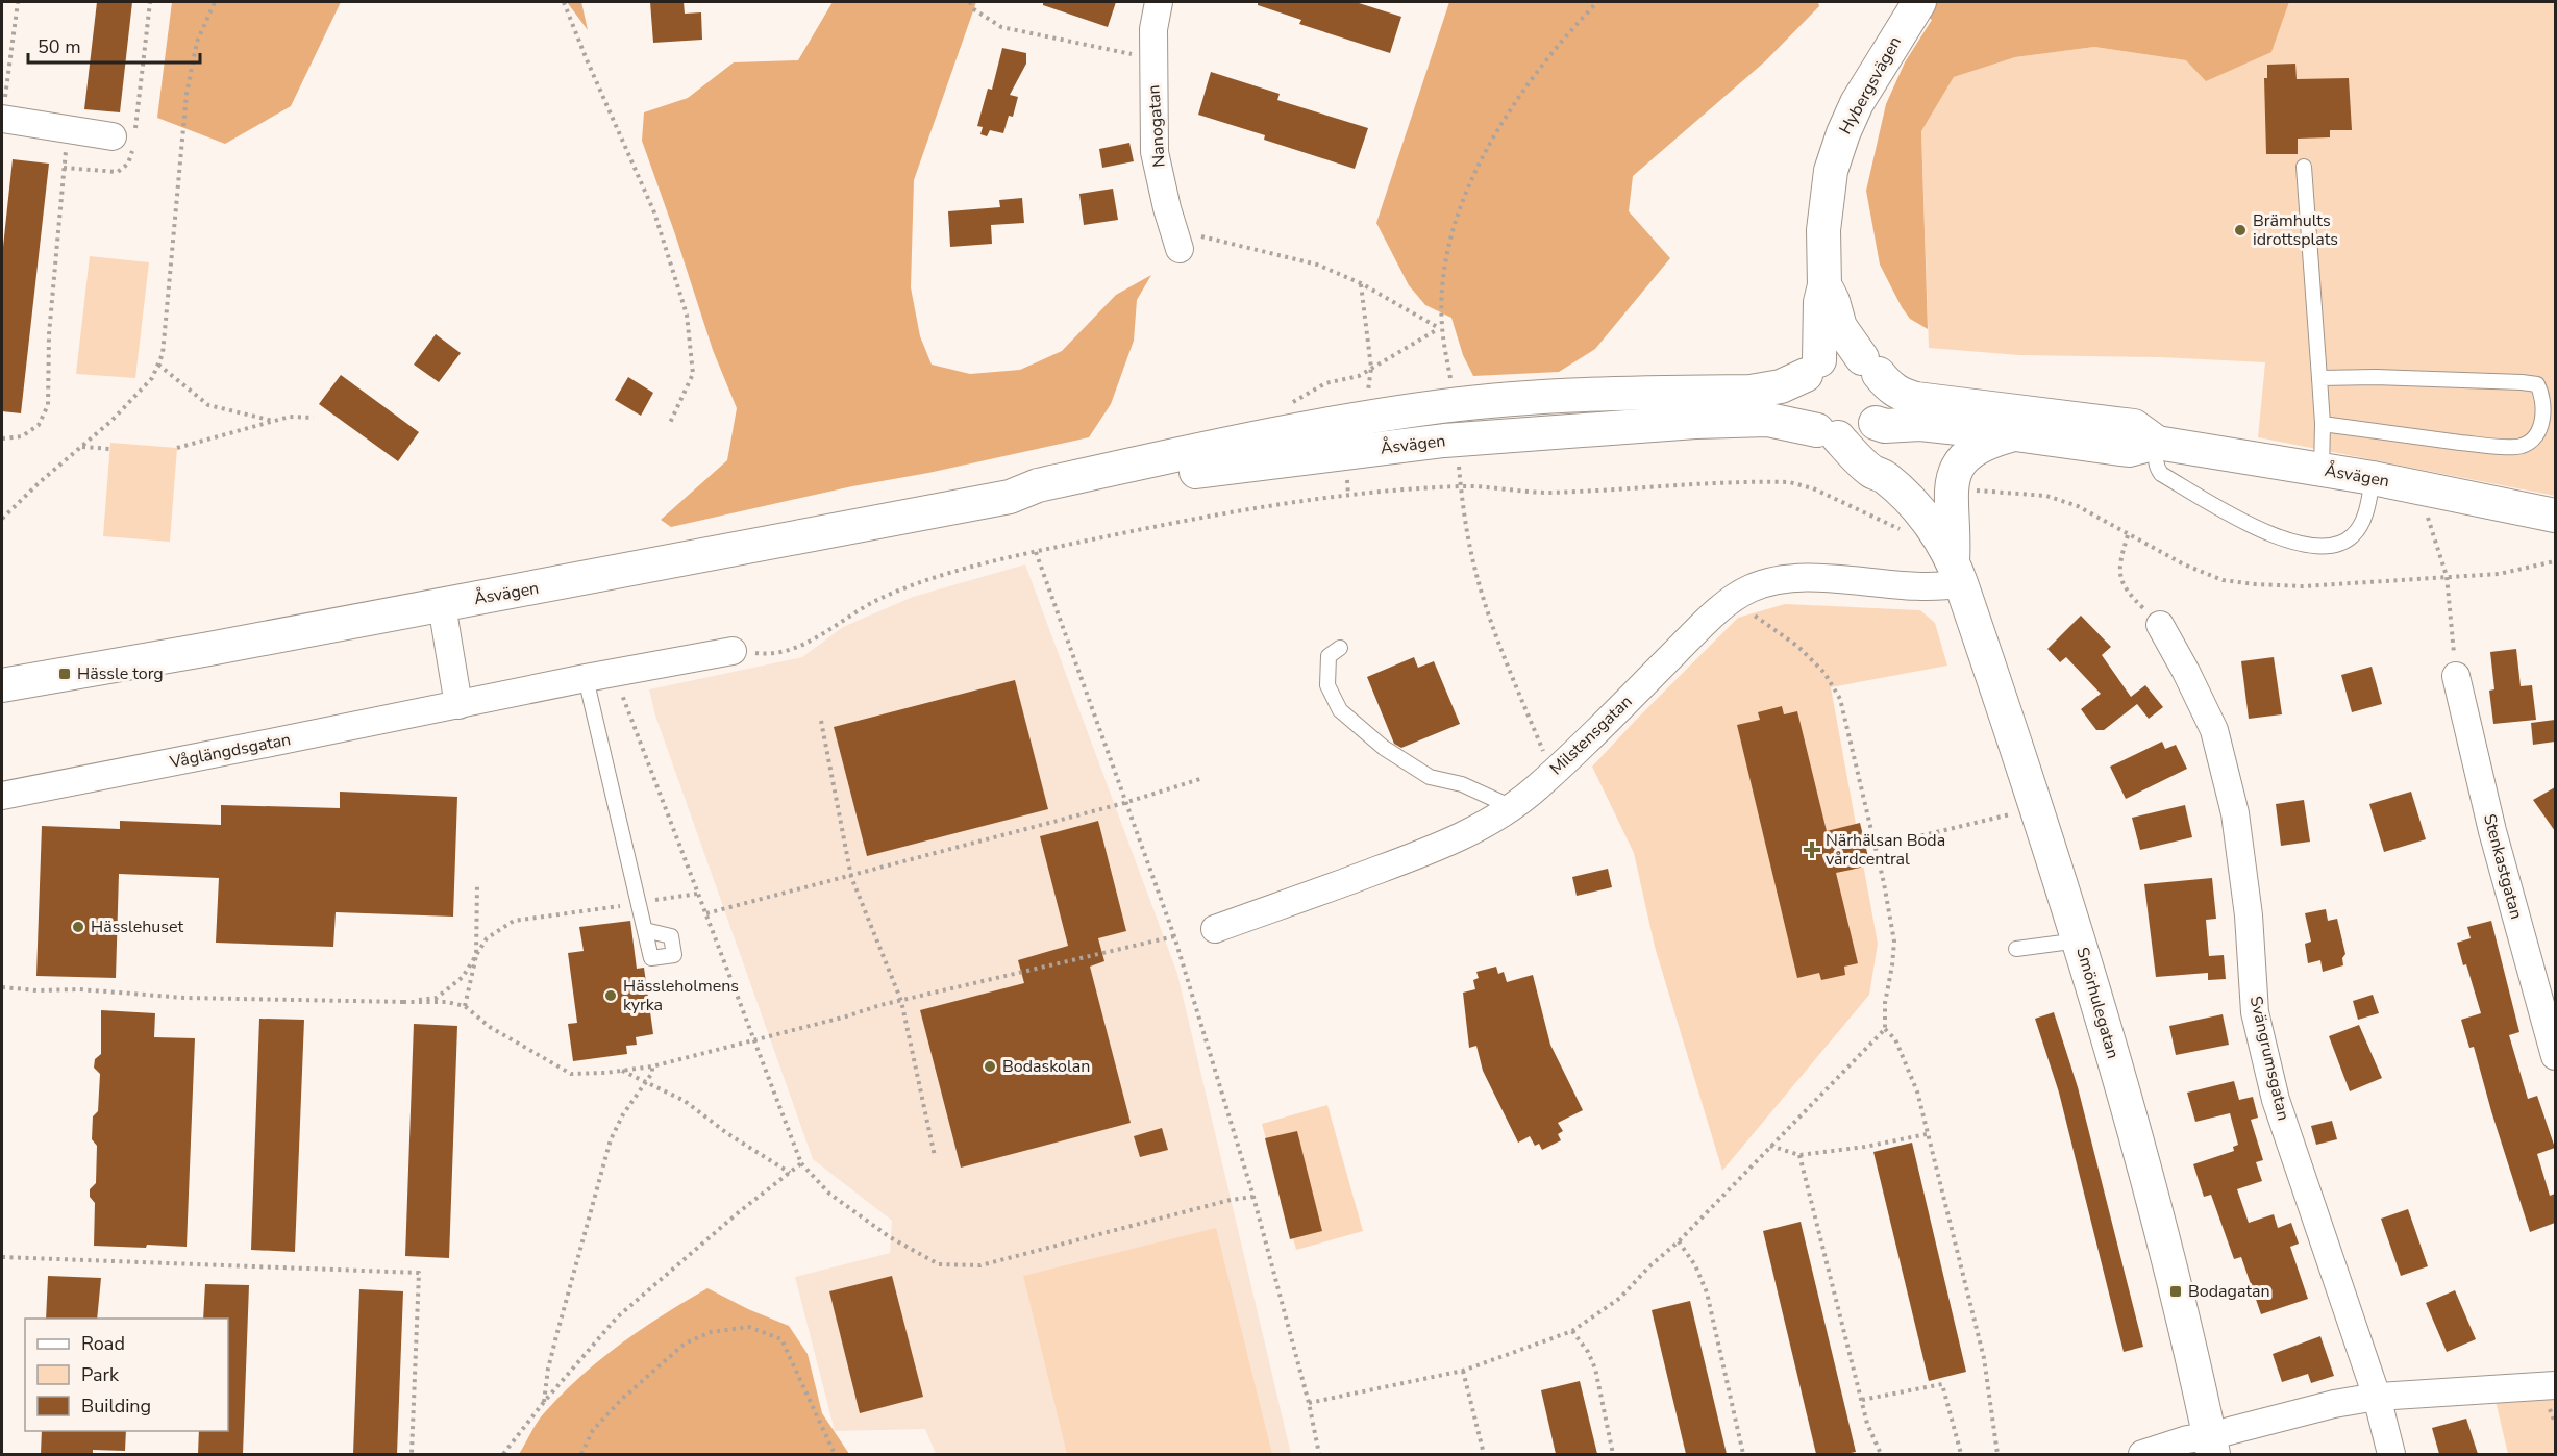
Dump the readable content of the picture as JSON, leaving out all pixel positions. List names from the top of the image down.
{
  "streets": {
    "street": [
      "Hybergsvägen",
      "Nanogatan",
      "Åsvägen",
      "Milstensgatan",
      "Våglängdsgatan",
      "Stenkastgatan",
      "Smörhulegatan",
      "Svängrumsgatan"
    ]
  },
  "crossings": [
    ["Hybergsvägen", "Åsvägen"],
    ["Hybergsvägen", "Smörhulegatan"],
    ["Åsvägen", "Smörhulegatan"],
    ["Milstensgatan", "Smörhulegatan"]
  ],
  "places": {
    "other": [
      "Brämhults idrottsplats",
      "Hässlehuset",
      "Hässleholmens kyrka",
      "Bodaskolan"
    ],
    "transit": ["Hässle torg", "Bodagatan"],
    "health": ["Närhälsan Boda vårdcentral"]
  },
  "legend": ["Road", "Park", "Building"],
  "scale_bar": "50 m"
}
